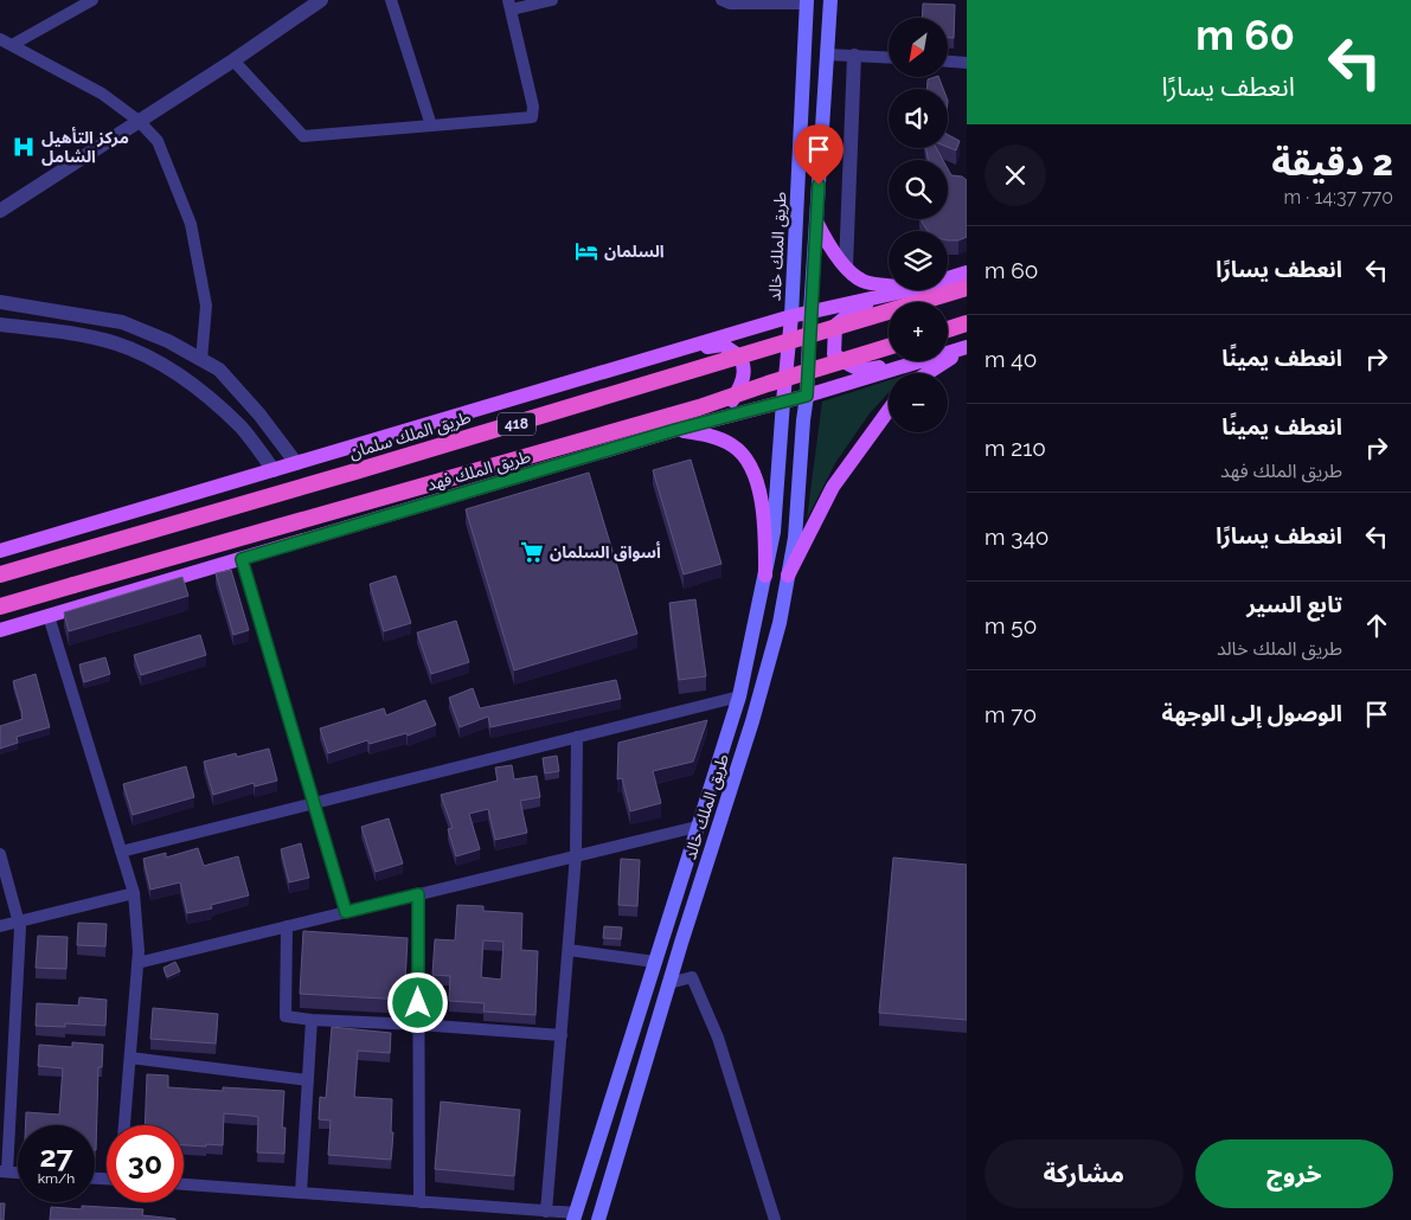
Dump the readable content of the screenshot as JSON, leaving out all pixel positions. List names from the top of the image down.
{
  "streets": {
    "highway": ["418", "طريق الملك سلمان"],
    "main road": ["طريق الملك خالد", "طريق الملك فهد"]
  },
  "crossings": [
    ["طريق الملك خالد", "طريق الملك فهد"]
  ],
  "places": {
    "hospital": ["مركز التأهيل الشامل"],
    "hotel": ["السلمان"],
    "supermarket": ["أسواق السلمان"]
  },
  "north": "bottom left",
  "page": {
    "turn": ["60 m", "انعطف يسارًا"],
    "map_buttons": ["+", "−"],
    "heading": ["2 دقيقة", "770 m · 14:37"],
    "list": [
      {
        "name": "انعطف يسارًا",
        "value": "60 m"
      },
      {
        "name": "انعطف يمينًا",
        "value": "40 m"
      },
      {
        "name": "انعطف يمينًا",
        "note": "طريق الملك فهد",
        "value": "210 m"
      },
      {
        "name": "انعطف يسارًا",
        "value": "340 m"
      },
      {
        "name": "تابع السير",
        "note": "طريق الملك خالد",
        "value": "50 m"
      },
      {
        "name": "الوصول إلى الوجهة",
        "value": "70 m"
      }
    ],
    "speed": "27 km/h",
    "limit": "30",
    "buttons": ["خروج", "مشاركة"]
  }
}
